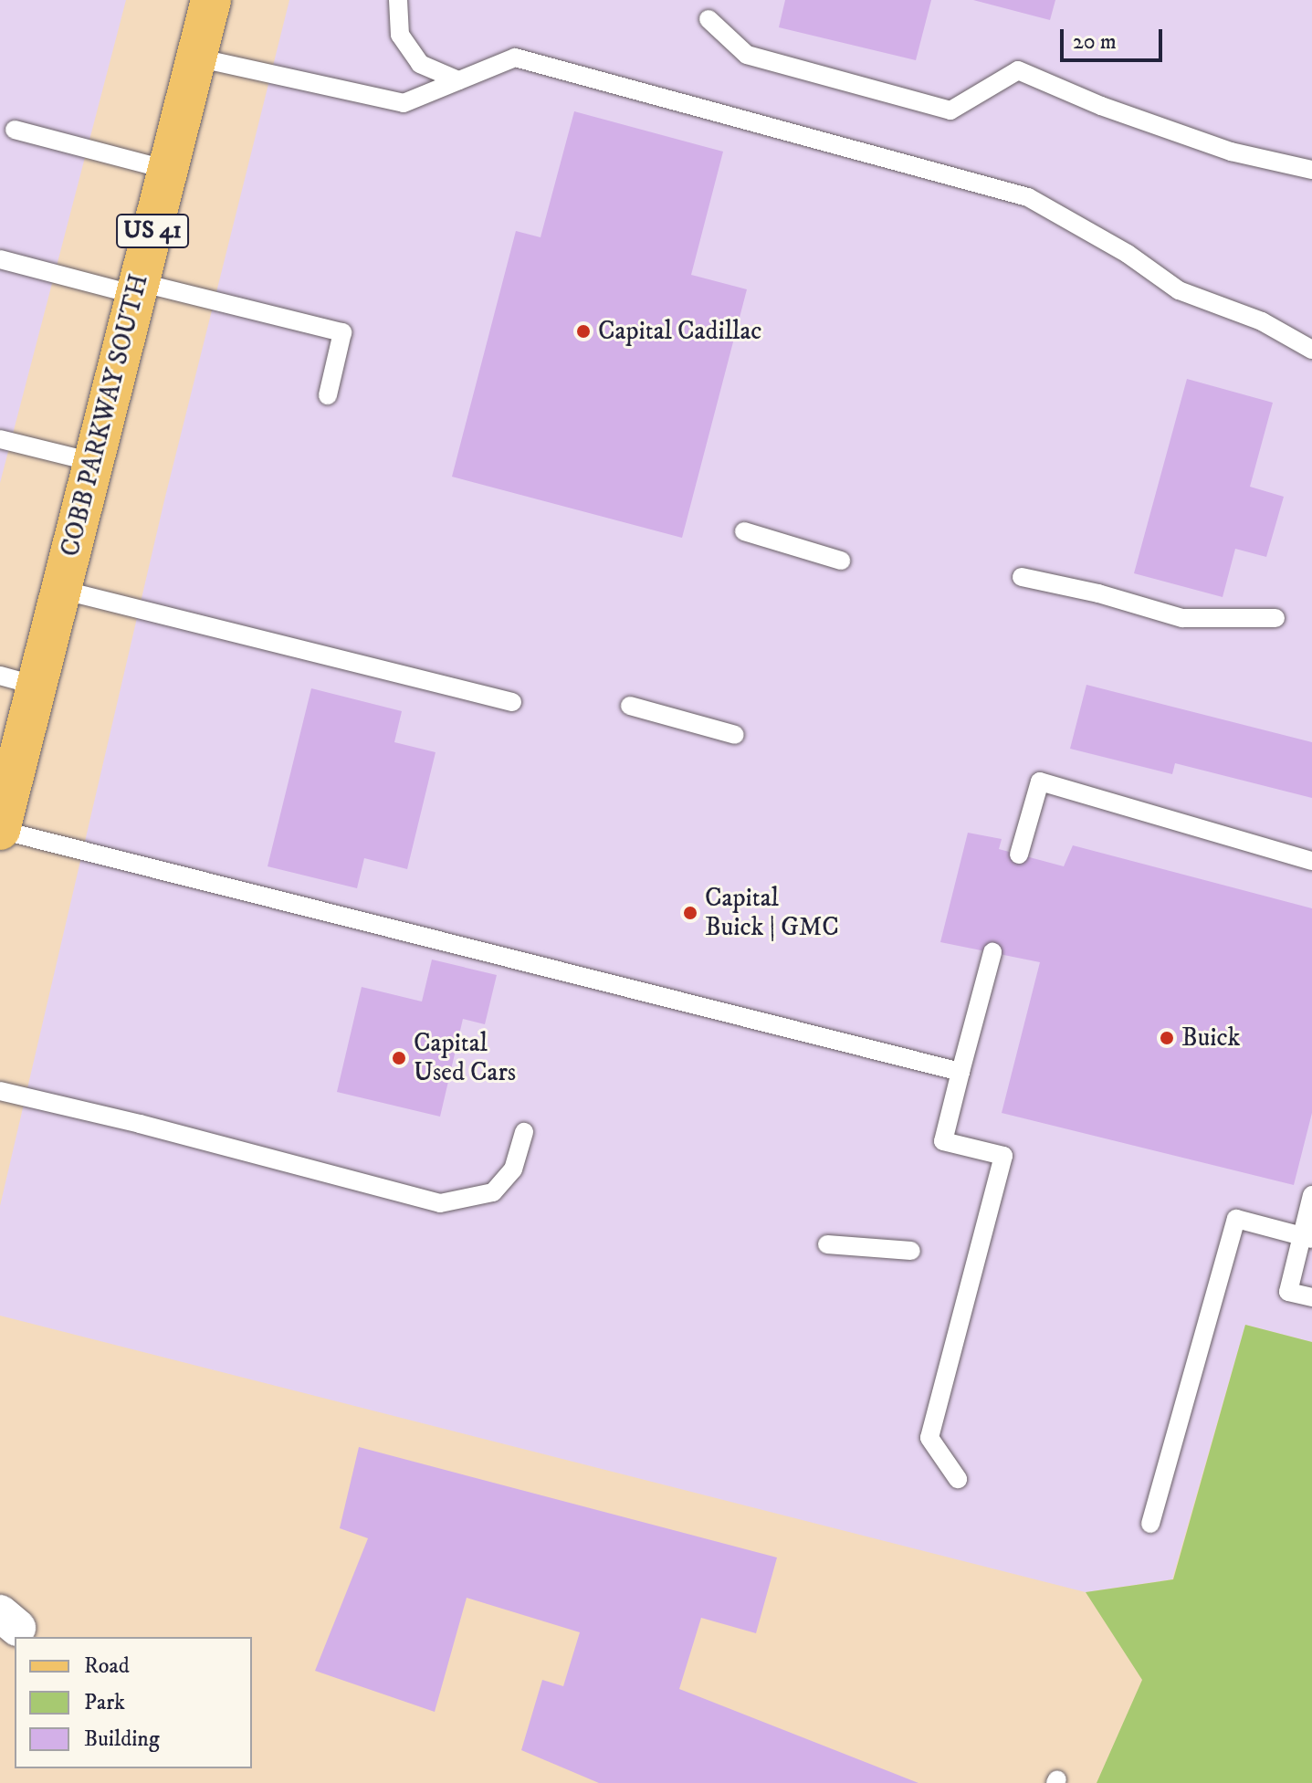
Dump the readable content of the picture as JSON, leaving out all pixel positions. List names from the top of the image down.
{
  "streets": {
    "main road": ["US 41", "COBB PARKWAY SOUTH"]
  },
  "places": [
    "Capital Cadillac",
    "Capital Buick | GMC",
    "Buick",
    "Capital Used Cars"
  ],
  "legend": ["Road", "Park", "Building"],
  "scale_bar": "20 m"
}
